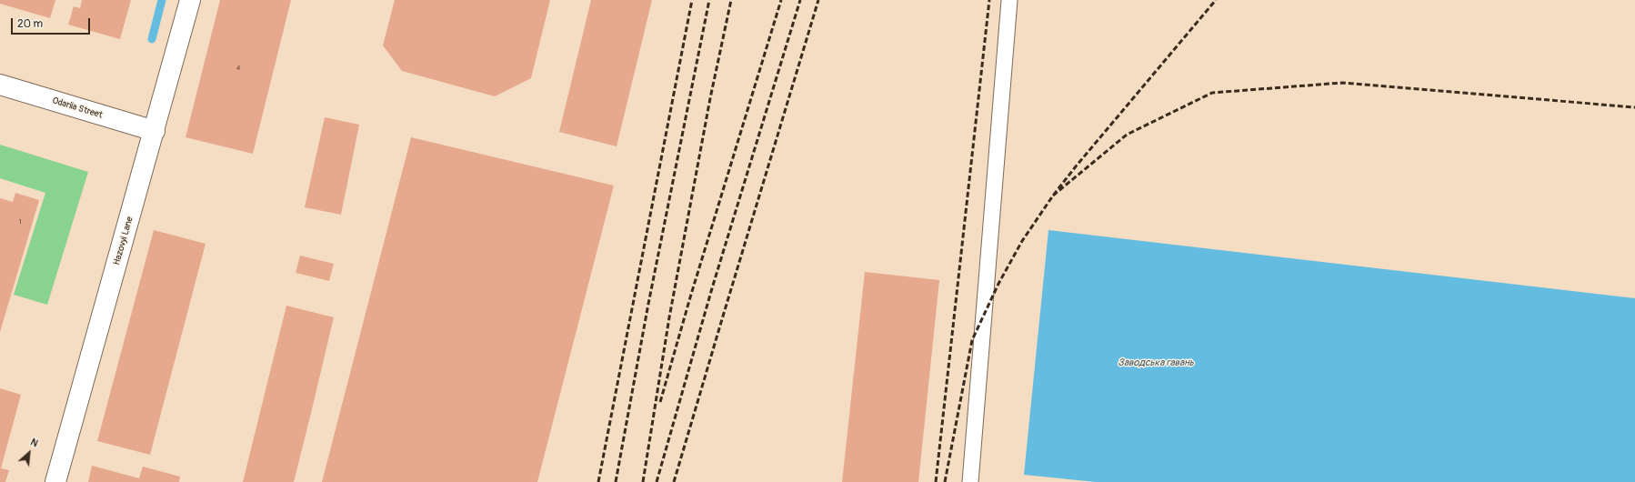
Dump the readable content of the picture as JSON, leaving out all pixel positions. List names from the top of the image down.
{
  "streets": {
    "street": ["Odariia Street", "Hazovyi Lane"]
  },
  "crossings": [
    ["Odariia Street", "Hazovyi Lane"]
  ],
  "water": ["Заводська гавань"],
  "house_numbers": ["4", "1"],
  "scale_bar": "20 m",
  "north": "top right"
}
